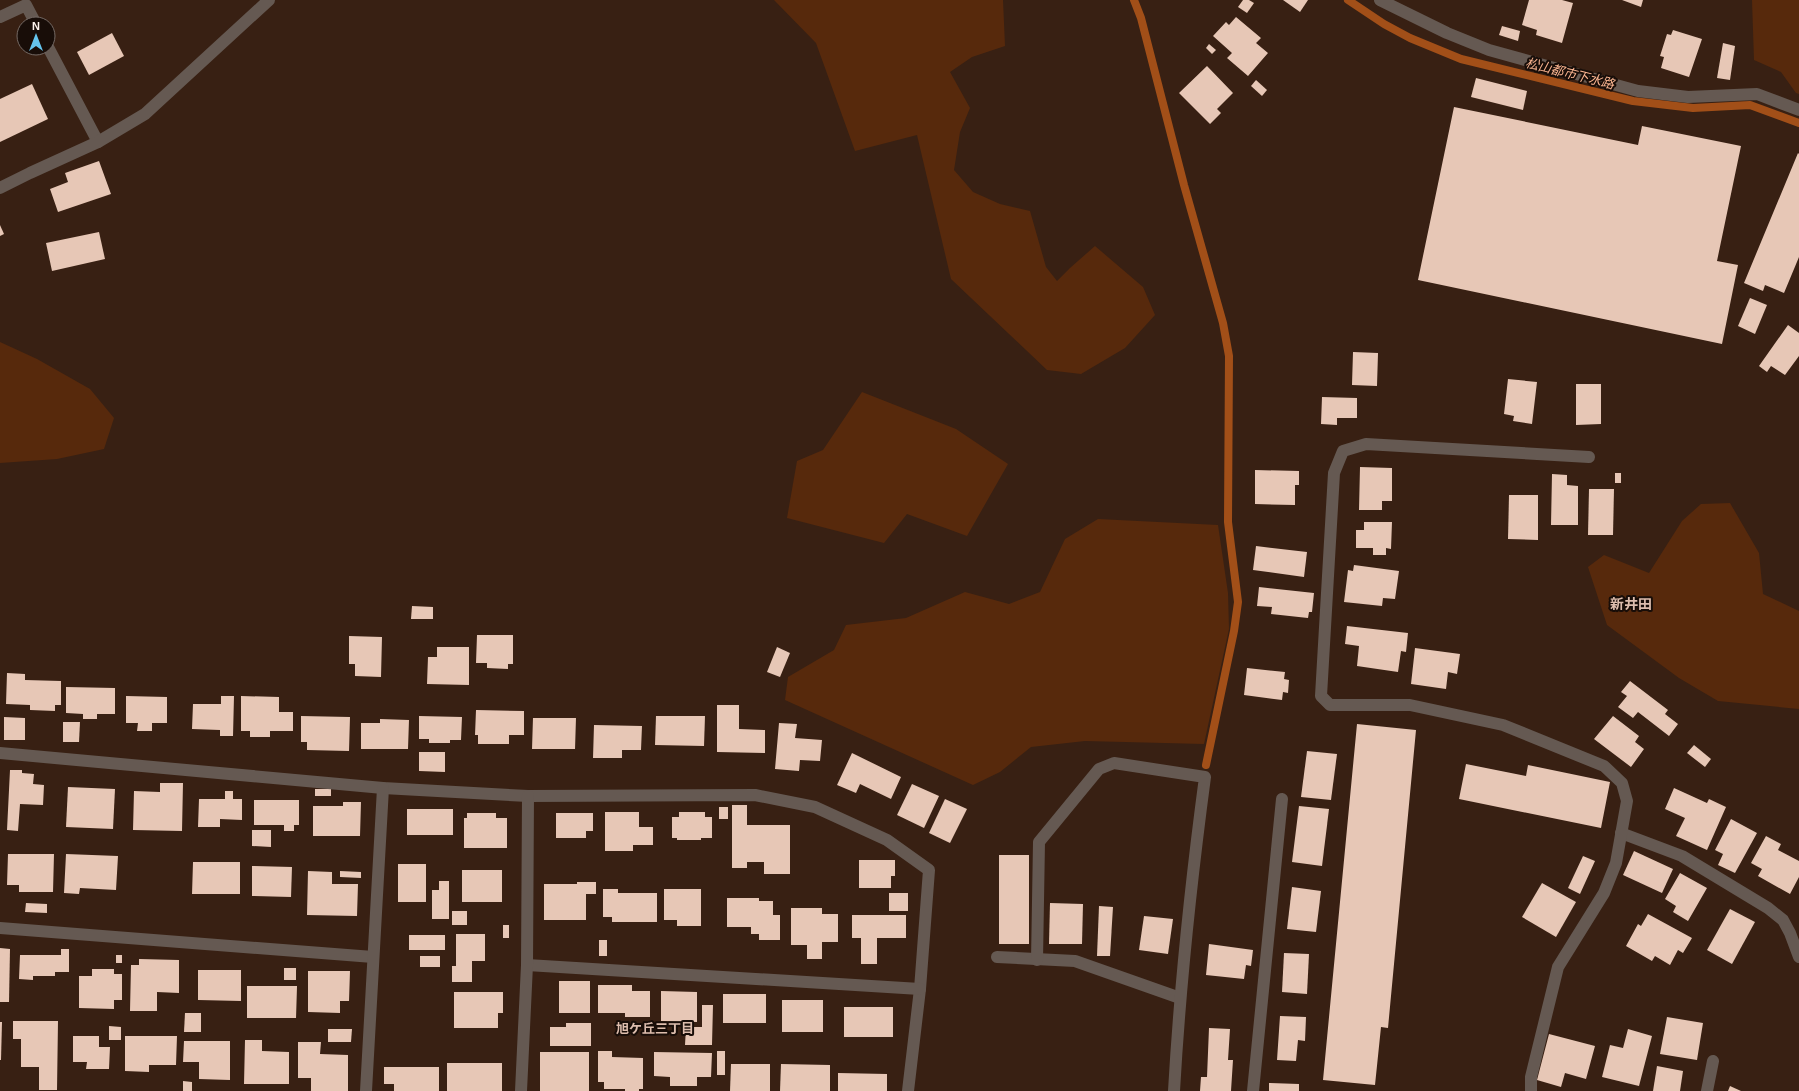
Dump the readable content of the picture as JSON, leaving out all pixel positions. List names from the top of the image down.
{
  "districts": ["新井田", "旭ケ丘三丁目"],
  "water": ["松山都市下水路"],
  "north": "top"
}
